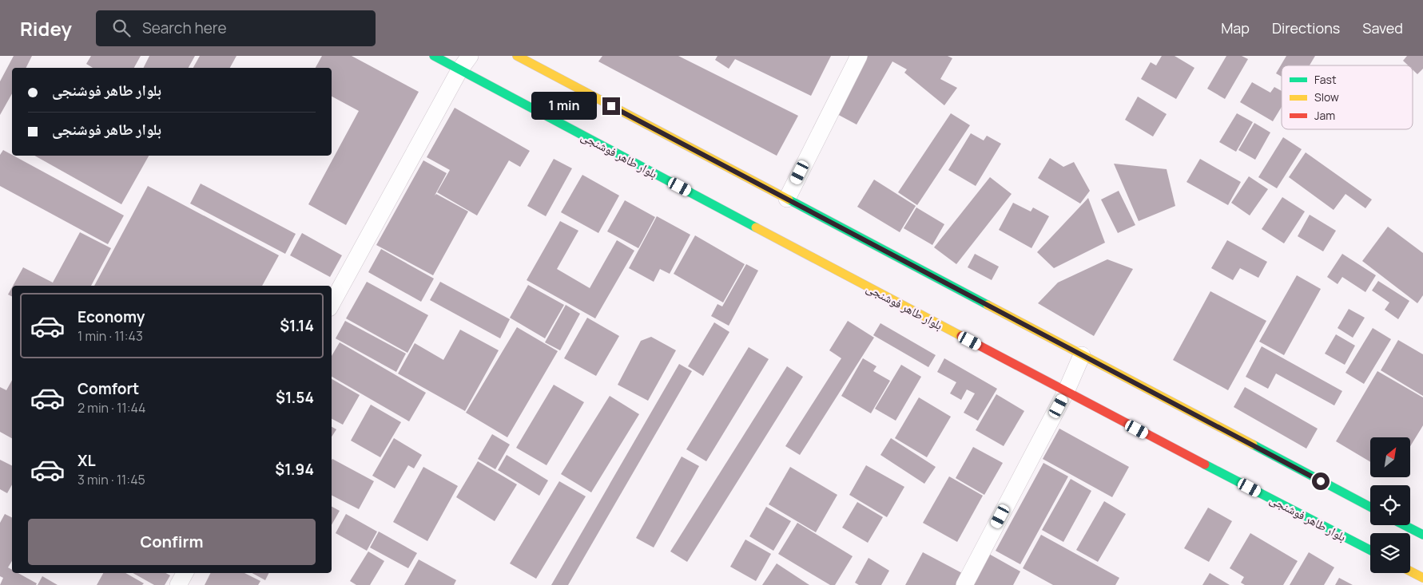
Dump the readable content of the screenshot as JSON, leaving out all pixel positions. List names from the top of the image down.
{
  "streets": {
    "street": ["بلوار طاهر فوشنجی"]
  },
  "legend": ["Fast", "Slow", "Jam"],
  "north": "top right",
  "page": {
    "header": "Ridey",
    "search": "Search here",
    "nav": ["Map", "Directions", "Saved"],
    "banner": ["بلوار طاهر فوشنجی", "بلوار طاهر فوشنجی"],
    "bubble": "1 min",
    "list": [
      {
        "name": "Economy",
        "note": "1 min · 11:43",
        "value": "$1.14"
      },
      {
        "name": "Comfort",
        "note": "2 min · 11:44",
        "value": "$1.54"
      },
      {
        "name": "XL",
        "note": "3 min · 11:45",
        "value": "$1.94"
      }
    ],
    "buttons": "Confirm"
  }
}
